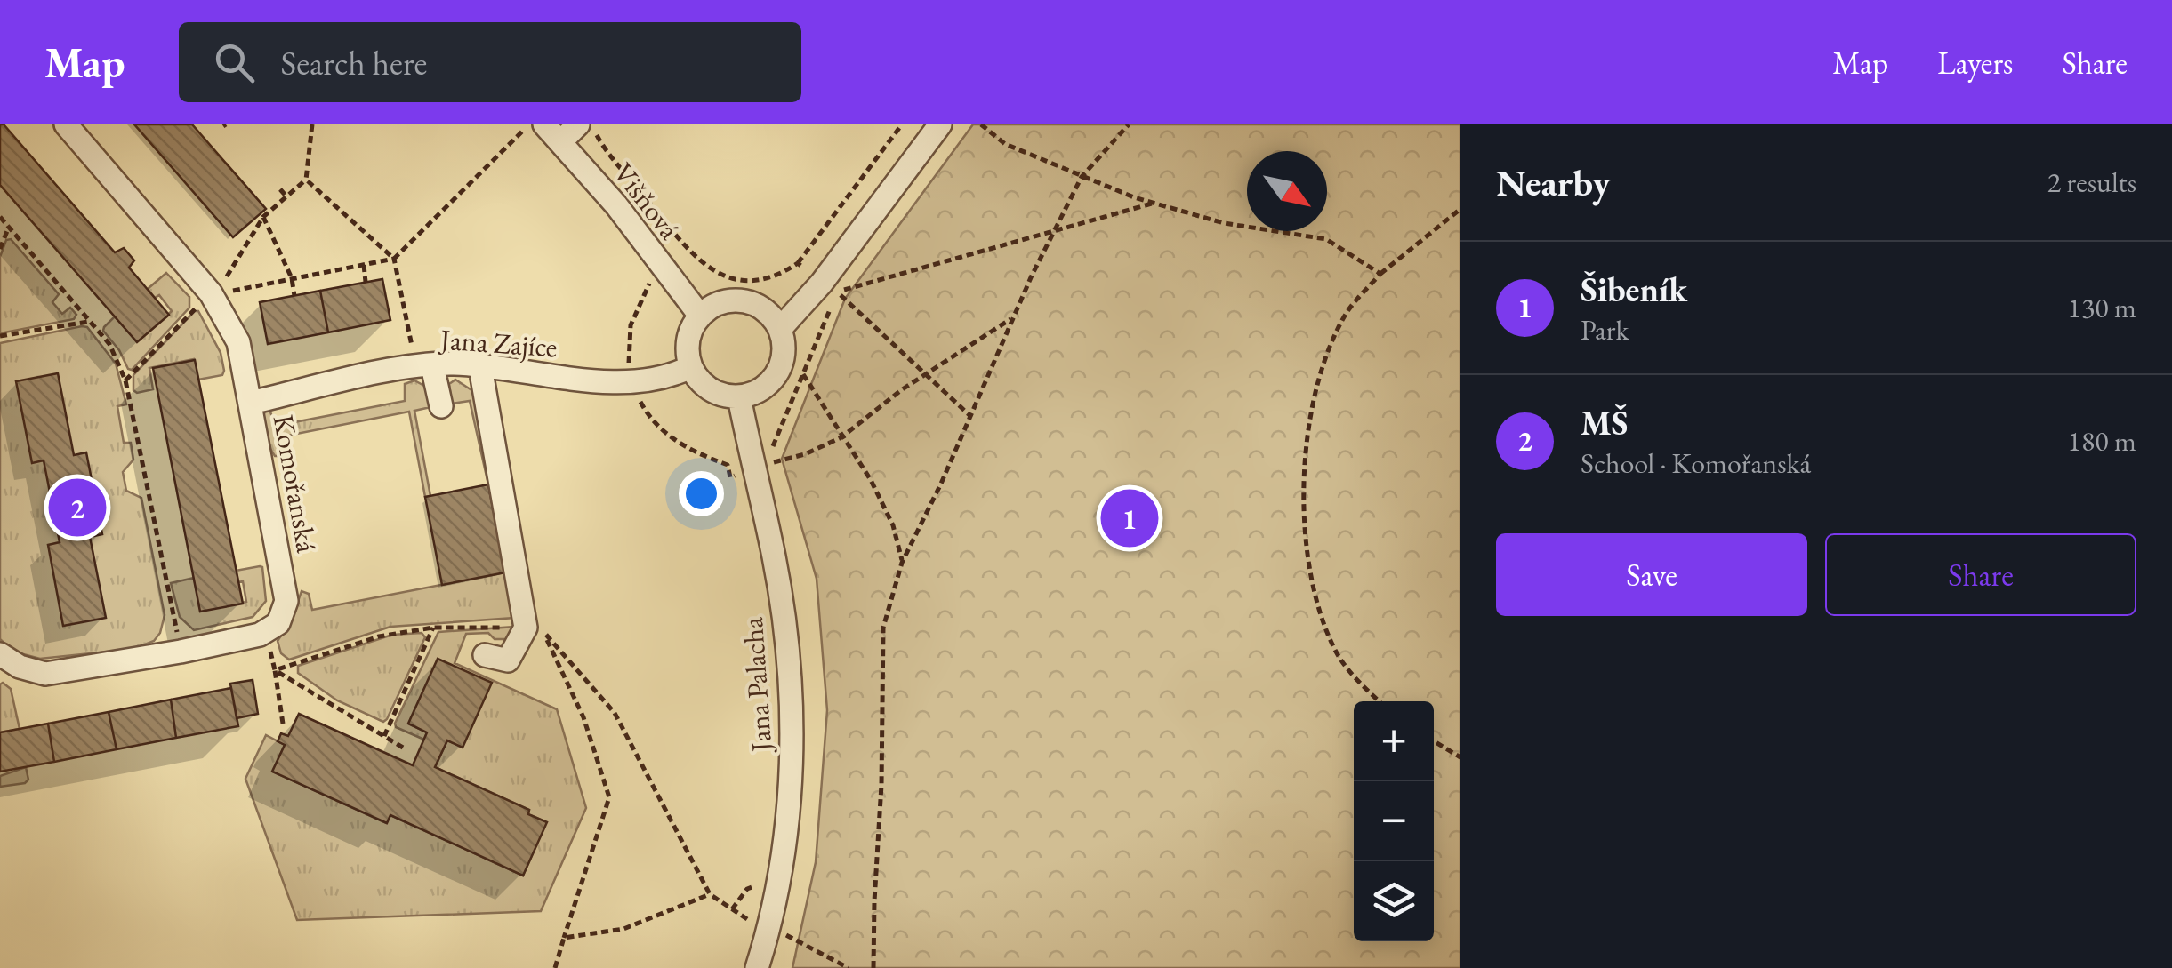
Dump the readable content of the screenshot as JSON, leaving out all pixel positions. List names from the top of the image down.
{
  "streets": {
    "street": [
      "Višňová",
      "Jana Zajíce",
      "Komořanská",
      "Jana Palacha"
    ]
  },
  "crossings": [
    ["Višňová", "Jana Zajíce"],
    ["Višňová", "Jana Palacha"],
    ["Jana Zajíce", "Komořanská"],
    ["Jana Zajíce", "Jana Palacha"]
  ],
  "north": "bottom right",
  "page": {
    "header": "Map",
    "search": "Search here",
    "nav": ["Map", "Layers", "Share"],
    "heading": ["Nearby", "2 results"],
    "list": [
      {
        "mark": "1",
        "name": "Šibeník",
        "note": "Park",
        "value": "130 m"
      },
      {
        "mark": "2",
        "name": "MŠ",
        "note": "School · Komořanská",
        "value": "180 m"
      }
    ],
    "pins": ["2", "1"],
    "buttons": ["Save", "Share"],
    "map_buttons": ["+", "−"]
  }
}
